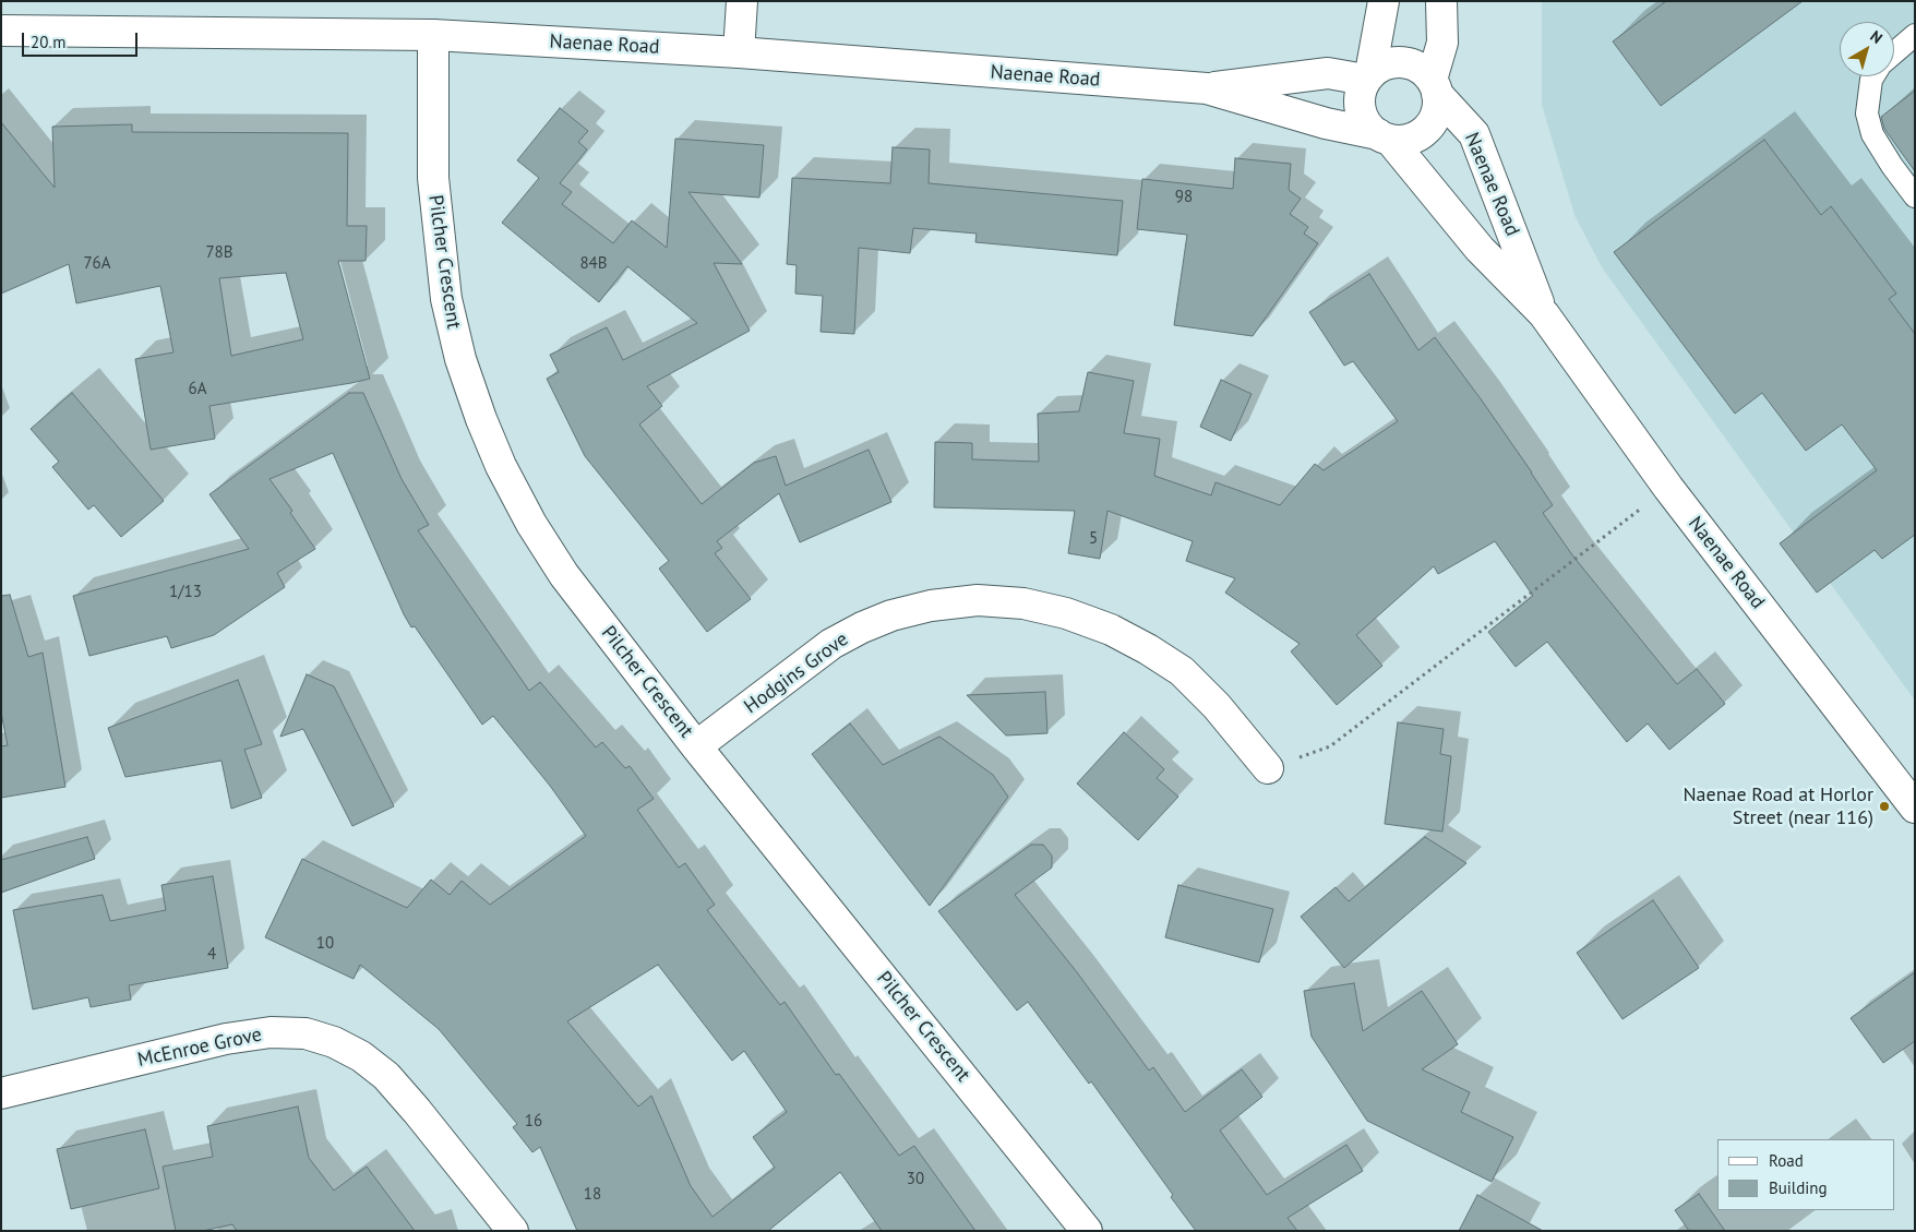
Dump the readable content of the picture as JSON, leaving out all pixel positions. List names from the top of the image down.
{
  "streets": {
    "main road": [
      "Naenae Road",
      "Pilcher Crescent",
      "Hodgins Grove",
      "McEnroe Grove"
    ]
  },
  "crossings": [
    ["Naenae Road", "Pilcher Crescent"],
    ["Pilcher Crescent", "Hodgins Grove"]
  ],
  "places": ["Naenae Road at Horlor Street (near 116)"],
  "house_numbers": [
    "98",
    "78B",
    "76A",
    "84B",
    "6A",
    "5",
    "1/13",
    "10",
    "4",
    "16",
    "30",
    "18"
  ],
  "legend": ["Road", "Building"],
  "scale_bar": "20 m",
  "north": "top right"
}
